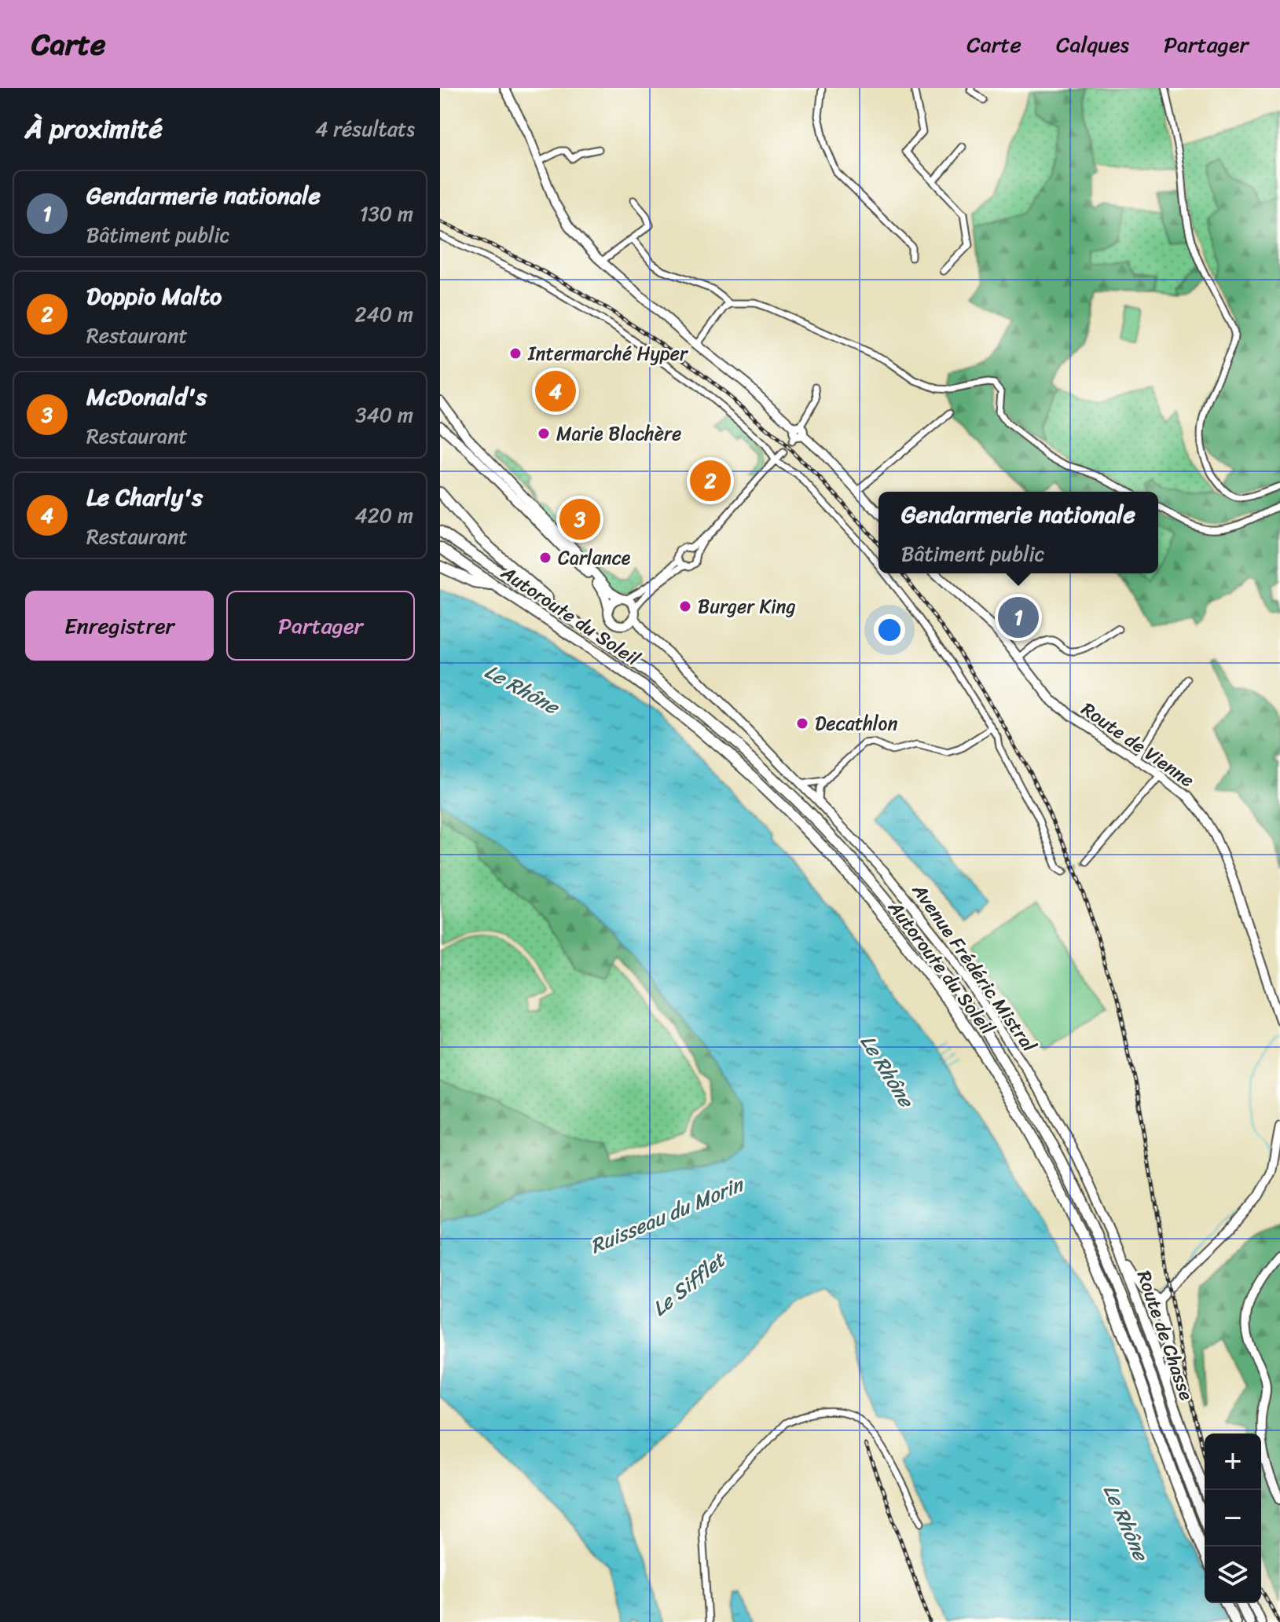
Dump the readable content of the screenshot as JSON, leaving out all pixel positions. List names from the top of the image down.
{
  "streets": {
    "highway": ["Autoroute du Soleil"],
    "main road": ["Route de Vienne", "Avenue Frédéric Mistral", "Route de Chasse"]
  },
  "crossings": [
    ["Avenue Frédéric Mistral", "Route de Chasse"]
  ],
  "water": ["Le Rhône", "Ruisseau du Morin", "Le Sifflet"],
  "places": [
    "Intermarché Hyper",
    "Marie Blachère",
    "Carlance",
    "Burger King",
    "Decathlon"
  ],
  "page": {
    "header": "Carte",
    "nav": ["Carte", "Calques", "Partager"],
    "heading": ["À proximité", "4 résultats"],
    "list": [
      {
        "mark": "1",
        "name": "Gendarmerie nationale",
        "note": "Bâtiment public",
        "value": "130 m"
      },
      {
        "mark": "2",
        "name": "Doppio Malto",
        "note": "Restaurant",
        "value": "240 m"
      },
      {
        "mark": "3",
        "name": "McDonald's",
        "note": "Restaurant",
        "value": "340 m"
      },
      {
        "mark": "4",
        "name": "Le Charly's",
        "note": "Restaurant",
        "value": "420 m"
      }
    ],
    "pins": [
      "4",
      "2",
      "3",
      "1"
    ],
    "popup": ["Gendarmerie nationale", "Bâtiment public"],
    "buttons": ["Enregistrer", "Partager"],
    "map_buttons": ["+", "−"]
  }
}
